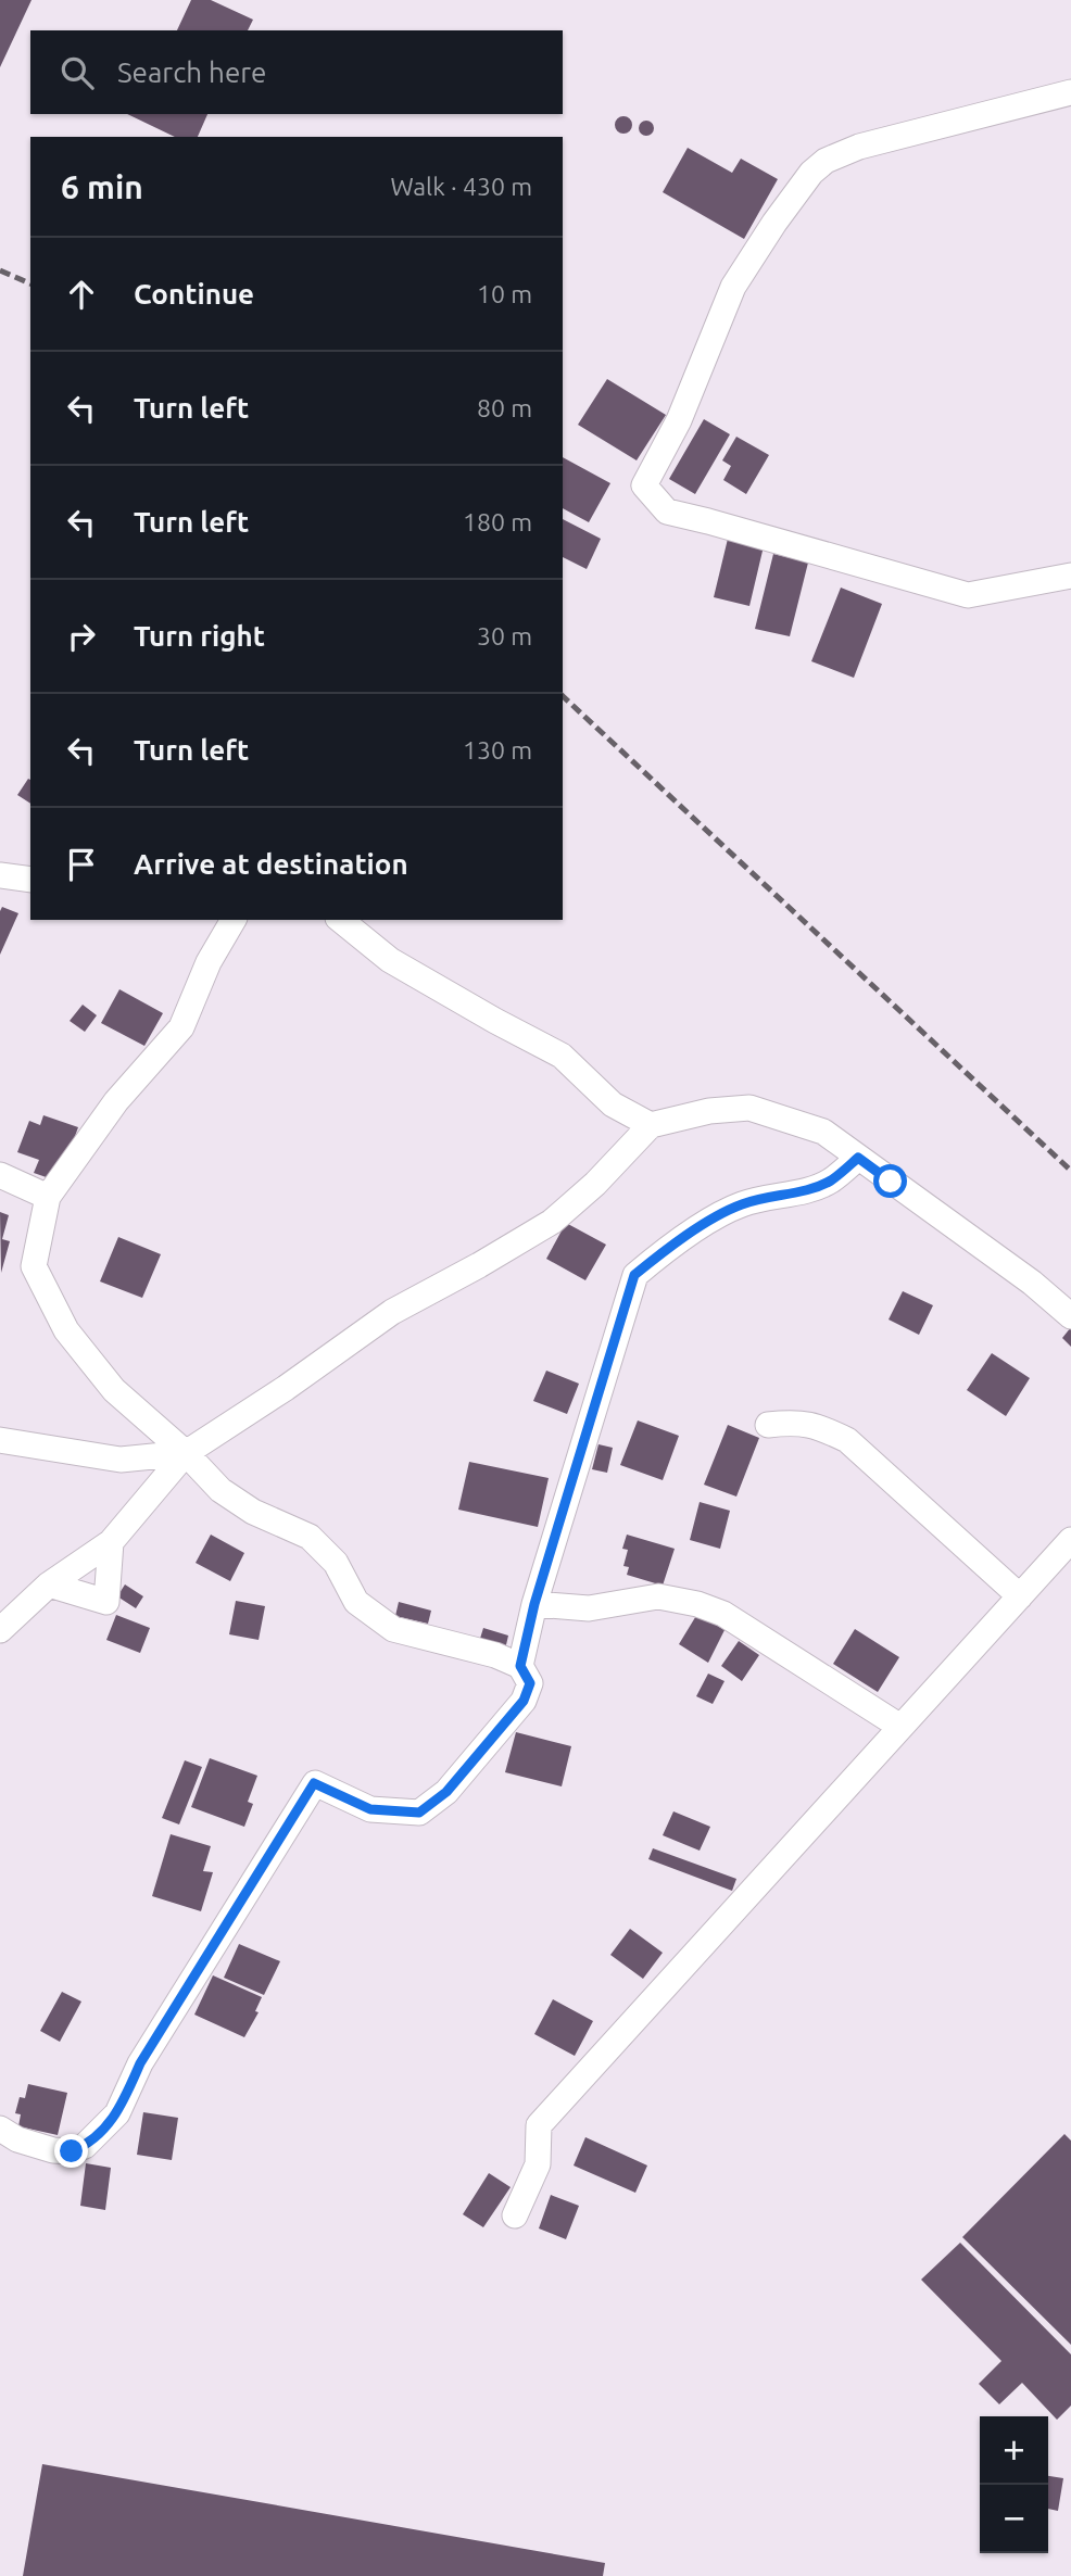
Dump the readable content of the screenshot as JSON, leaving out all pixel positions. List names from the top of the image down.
{
  "page": {
    "search": "Search here",
    "heading": ["6 min", "Walk · 430 m"],
    "list": [
      ["Continue", "10 m"],
      ["Turn left", "80 m"],
      ["Turn left", "180 m"],
      ["Turn right", "30 m"],
      ["Turn left", "130 m"],
      "Arrive at destination"
    ],
    "map_buttons": ["+", "−"]
  }
}
